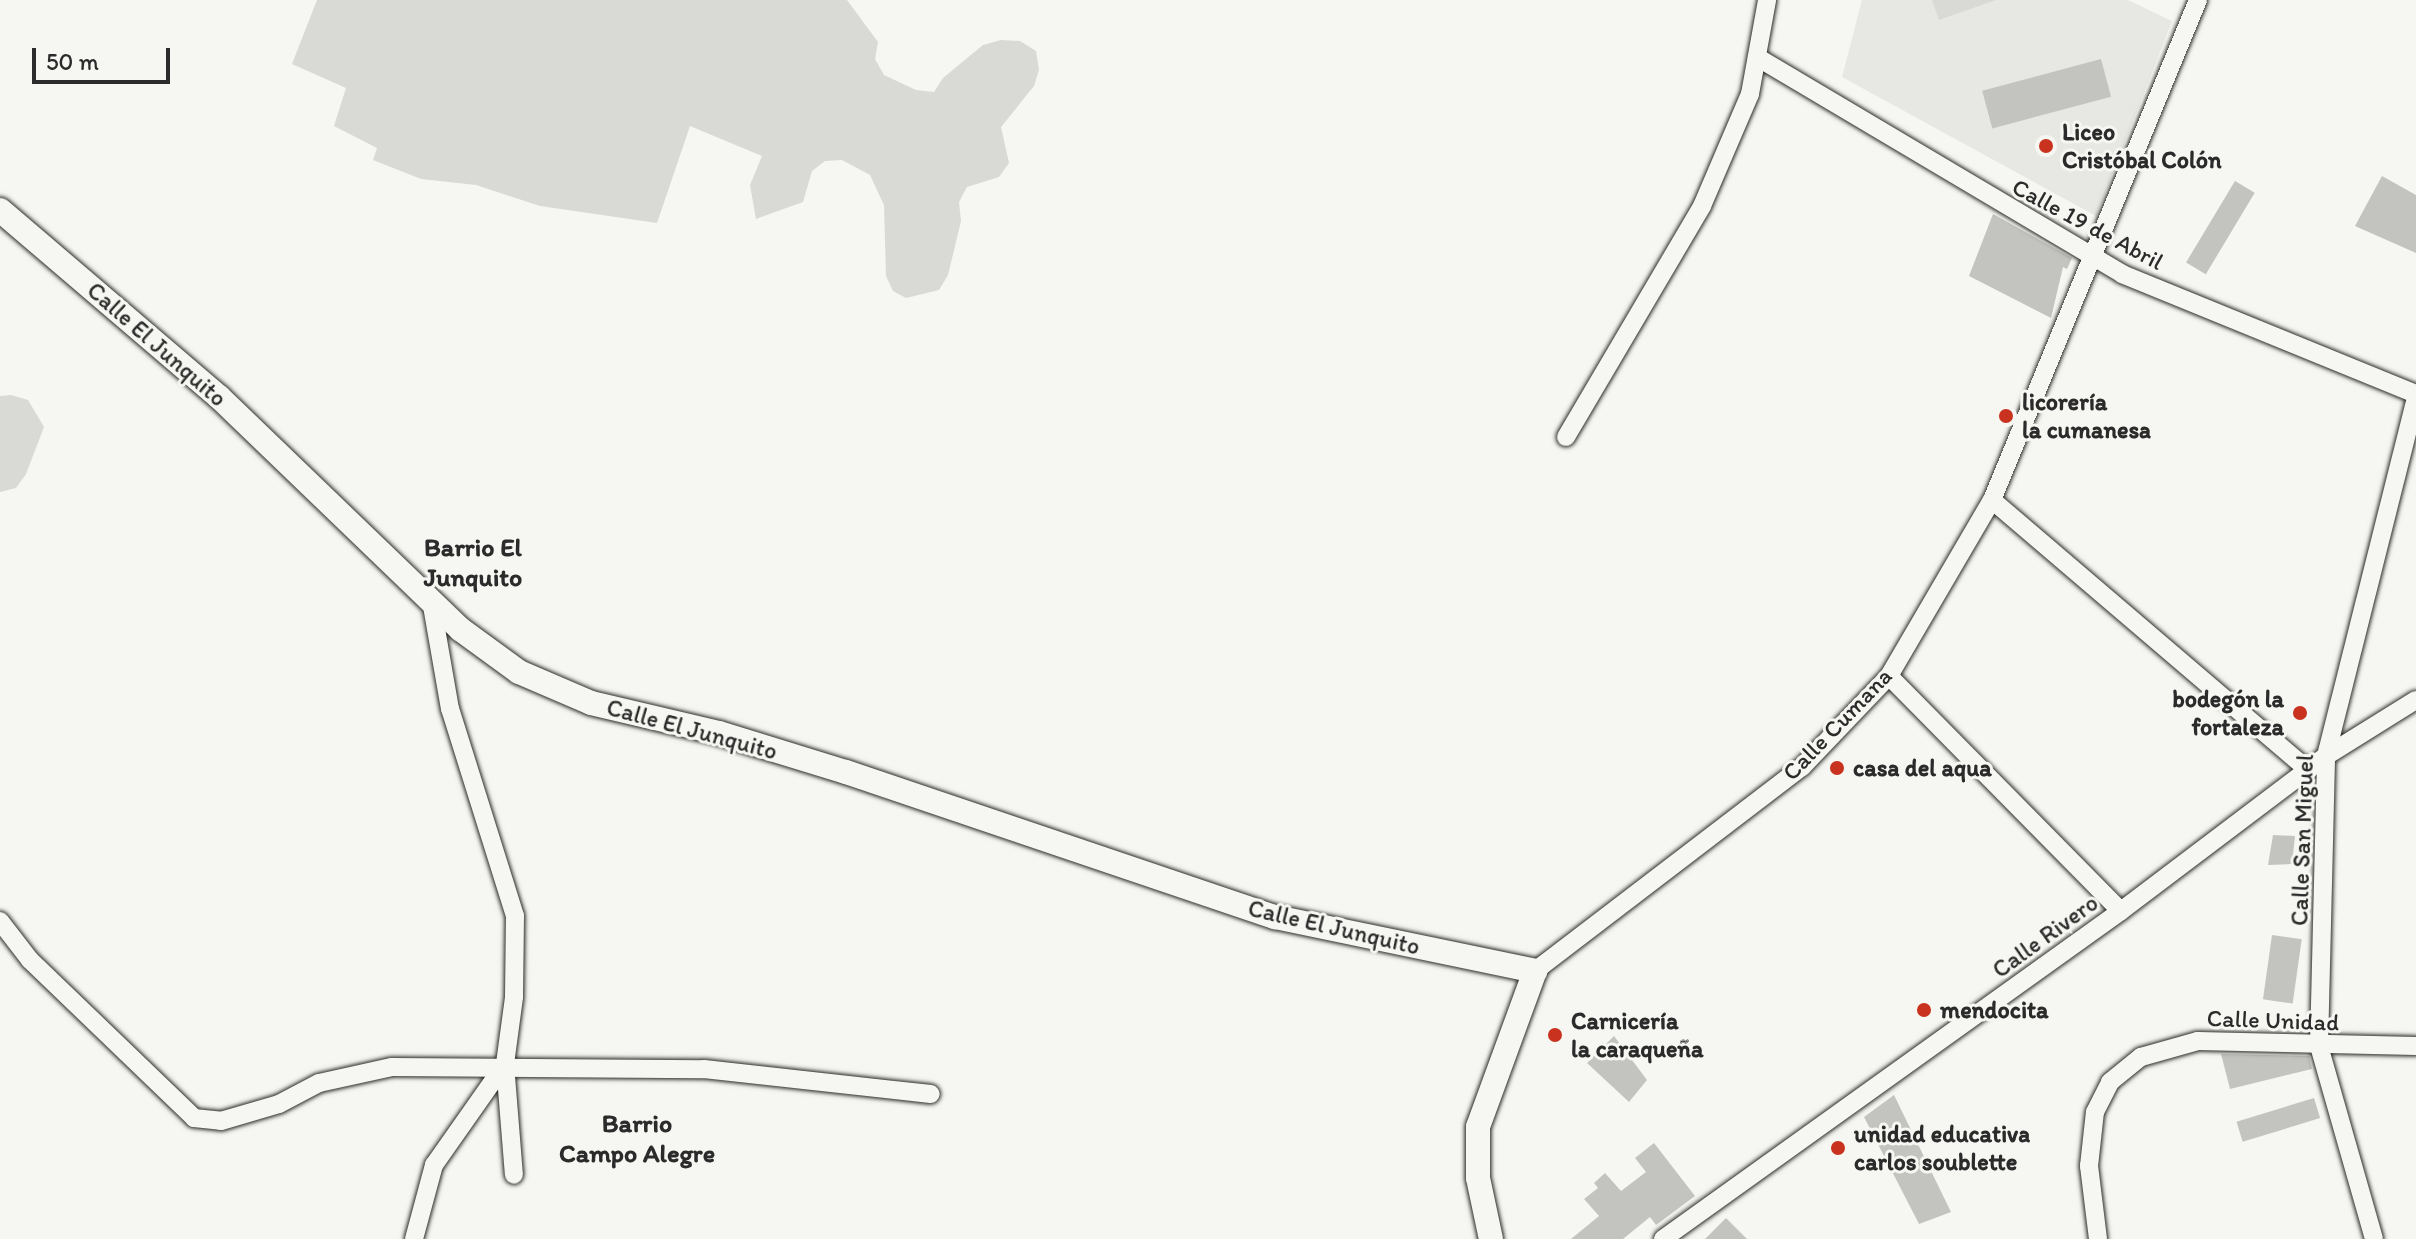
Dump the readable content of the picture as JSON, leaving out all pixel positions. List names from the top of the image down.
{
  "streets": {
    "street": [
      "Calle 19 de Abril",
      "Calle El Junquito",
      "Calle Cumana",
      "Calle San Miguel",
      "Calle Rivero",
      "Calle Unidad"
    ]
  },
  "crossings": [
    ["Calle 19 de Abril", "Calle Cumana"],
    ["Calle 19 de Abril", "Calle San Miguel"],
    ["Calle El Junquito", "Calle Cumana"],
    ["Calle San Miguel", "Calle Rivero"],
    ["Calle San Miguel", "Calle Unidad"]
  ],
  "districts": ["Barrio El Junquito", "Barrio Campo Alegre"],
  "places": [
    "Liceo Cristóbal Colón",
    "licorería la cumanesa",
    "bodegón la fortaleza",
    "casa del aqua",
    "mendocita",
    "Carnicería la caraqueña",
    "unidad educativa carlos soublette"
  ],
  "scale_bar": "50 m"
}
